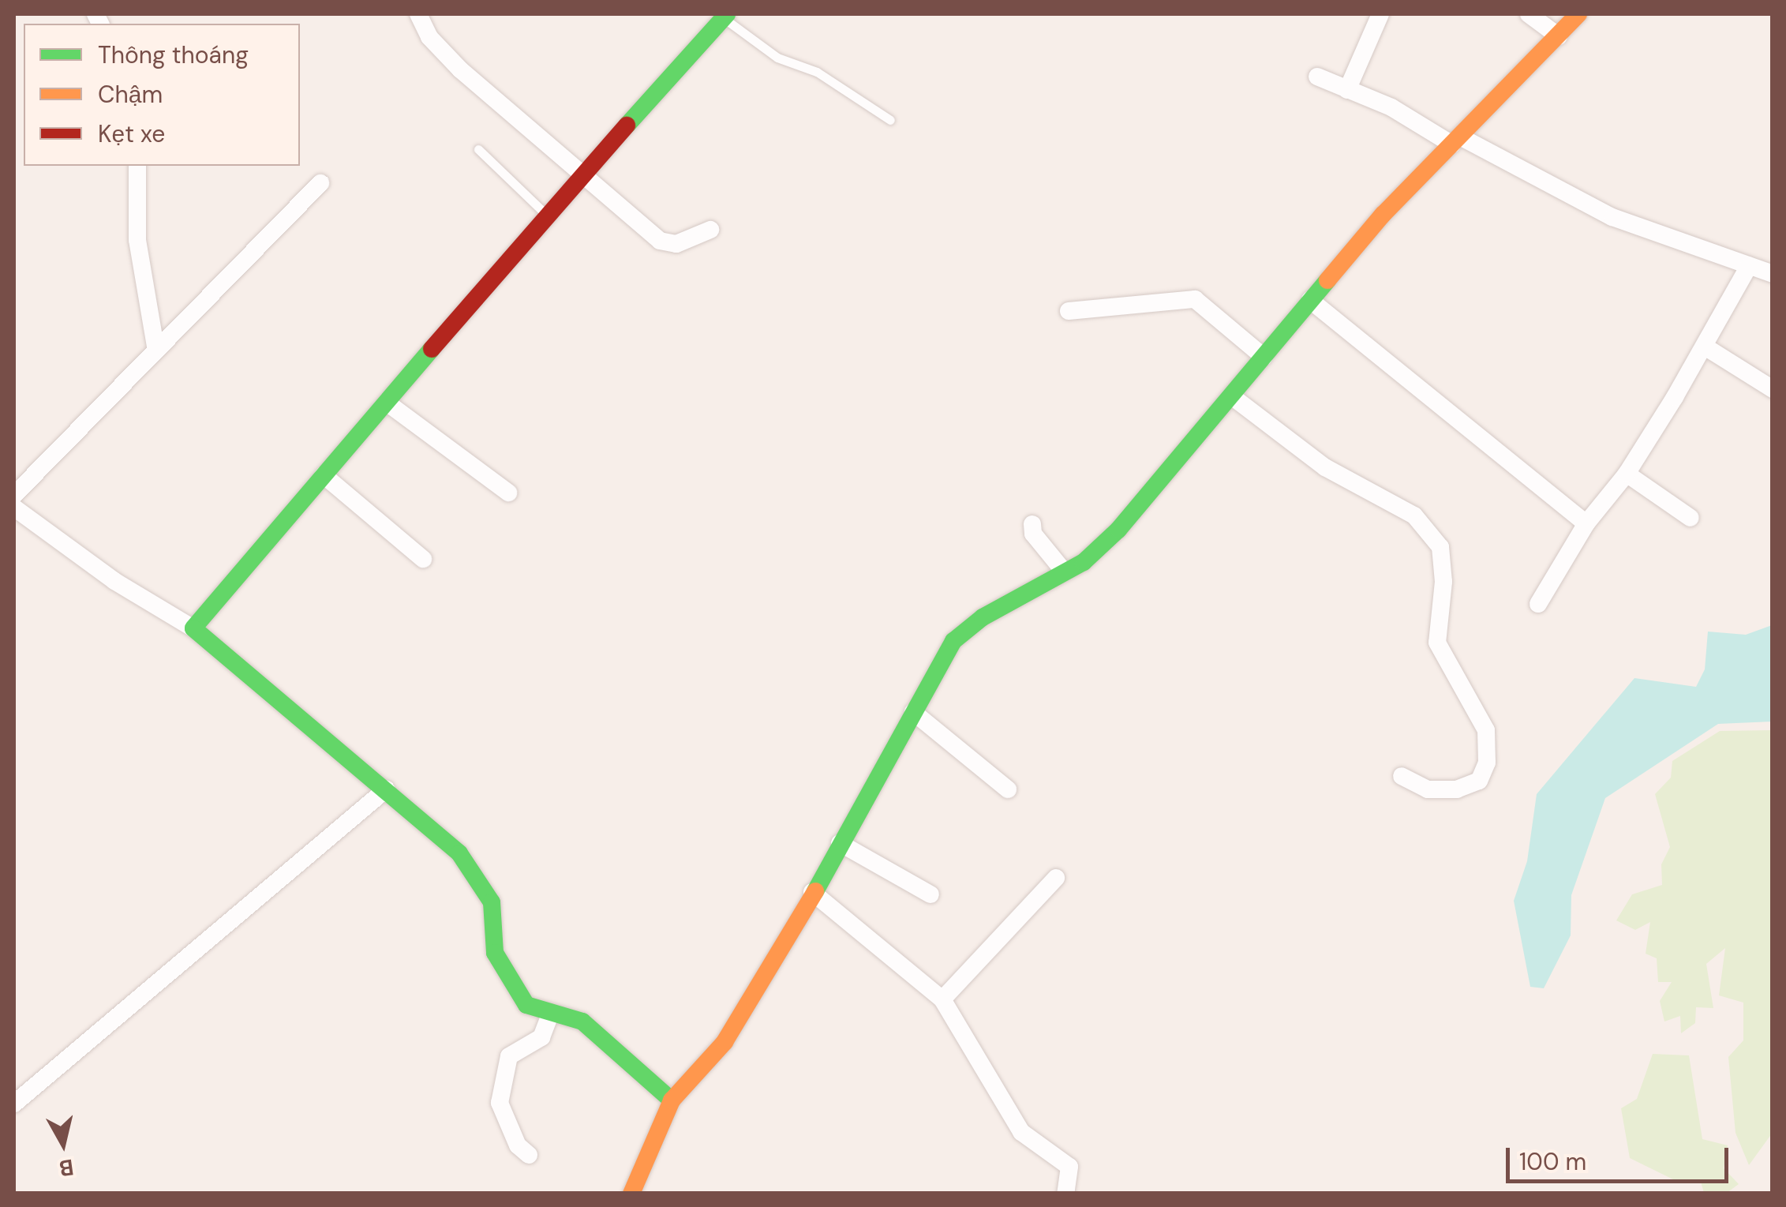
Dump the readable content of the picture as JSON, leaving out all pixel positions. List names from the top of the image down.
{
  "legend": ["Thông thoáng", "Chậm", "Kẹt xe"],
  "scale_bar": "100 m",
  "north": "bottom"
}
